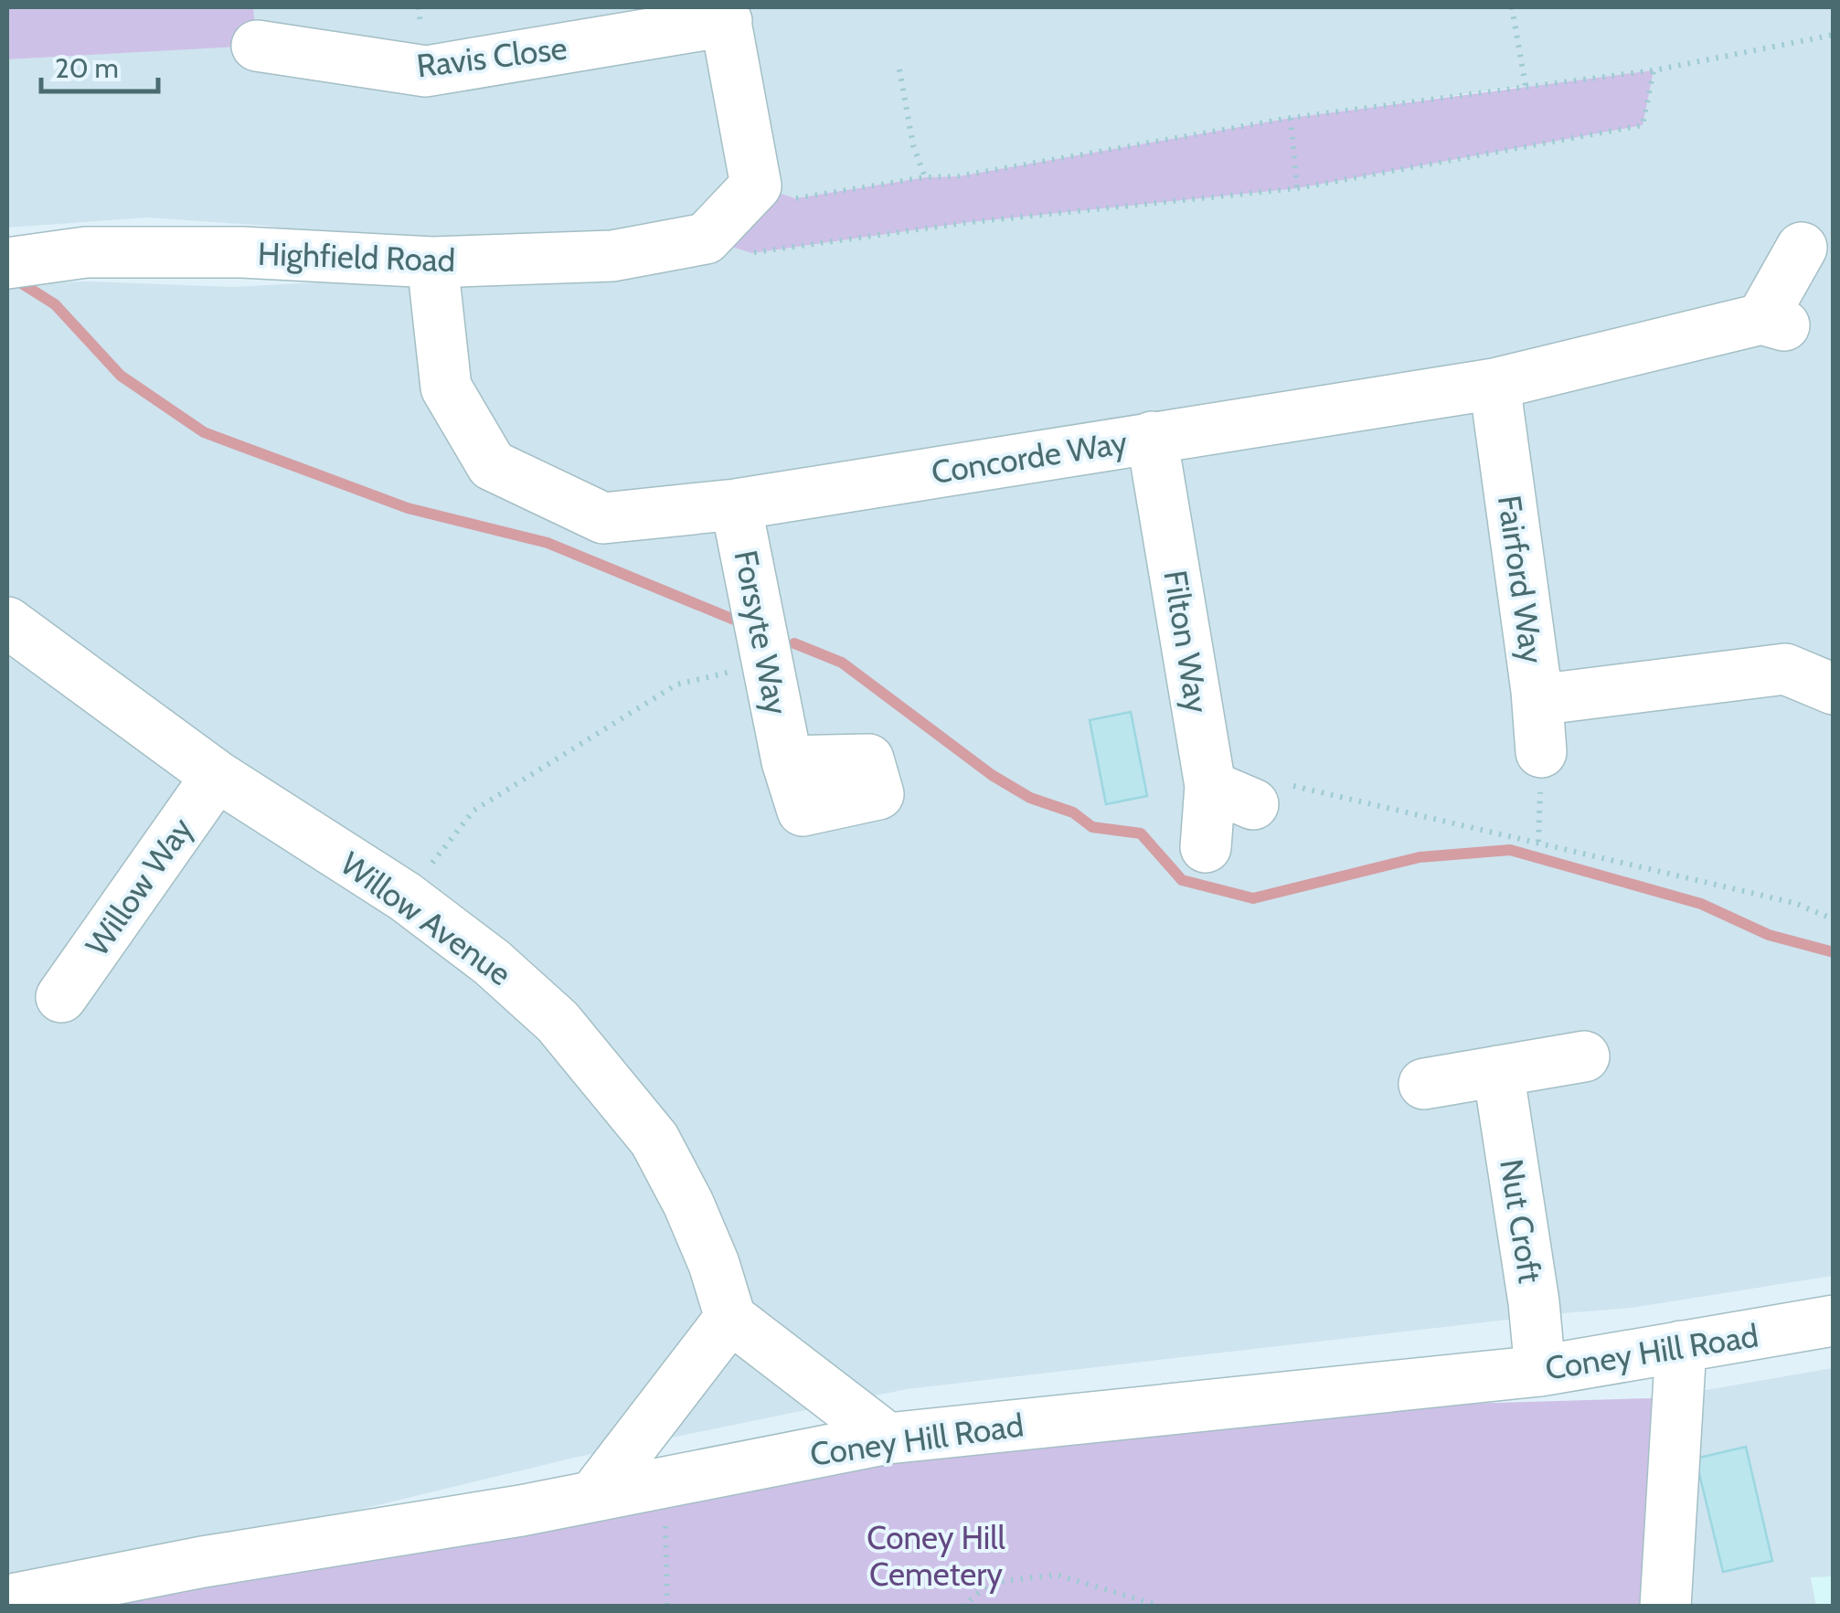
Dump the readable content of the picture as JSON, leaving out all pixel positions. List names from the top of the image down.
{
  "streets": {
    "street": [
      "Ravis Close",
      "Highfield Road",
      "Concorde Way",
      "Fairford Way",
      "Forsyte Way",
      "Filton Way",
      "Willow Way",
      "Willow Avenue",
      "Nut Croft",
      "Coney Hill Road"
    ]
  },
  "crossings": [
    ["Highfield Road", "Concorde Way"],
    ["Concorde Way", "Fairford Way"],
    ["Concorde Way", "Forsyte Way"],
    ["Concorde Way", "Filton Way"],
    ["Willow Way", "Willow Avenue"],
    ["Nut Croft", "Coney Hill Road"]
  ],
  "parks": ["Coney Hill Cemetery"],
  "scale_bar": "20 m"
}
